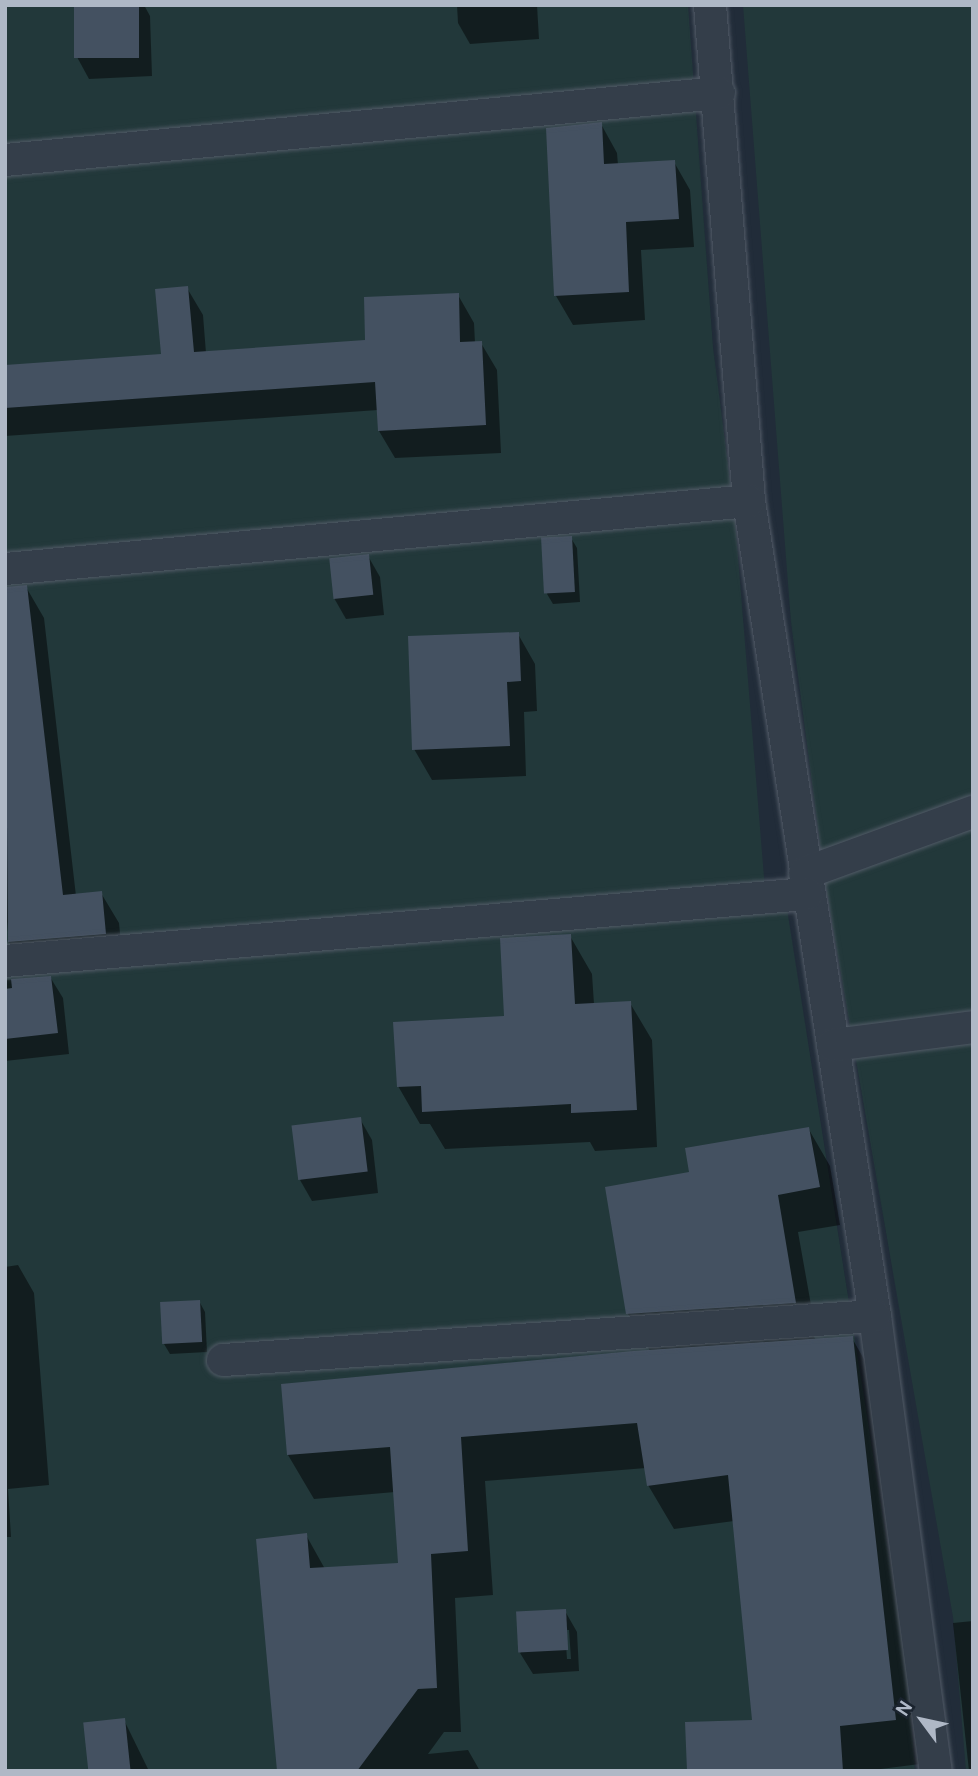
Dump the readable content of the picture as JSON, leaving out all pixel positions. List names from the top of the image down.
{
  "north": "top left"
}
